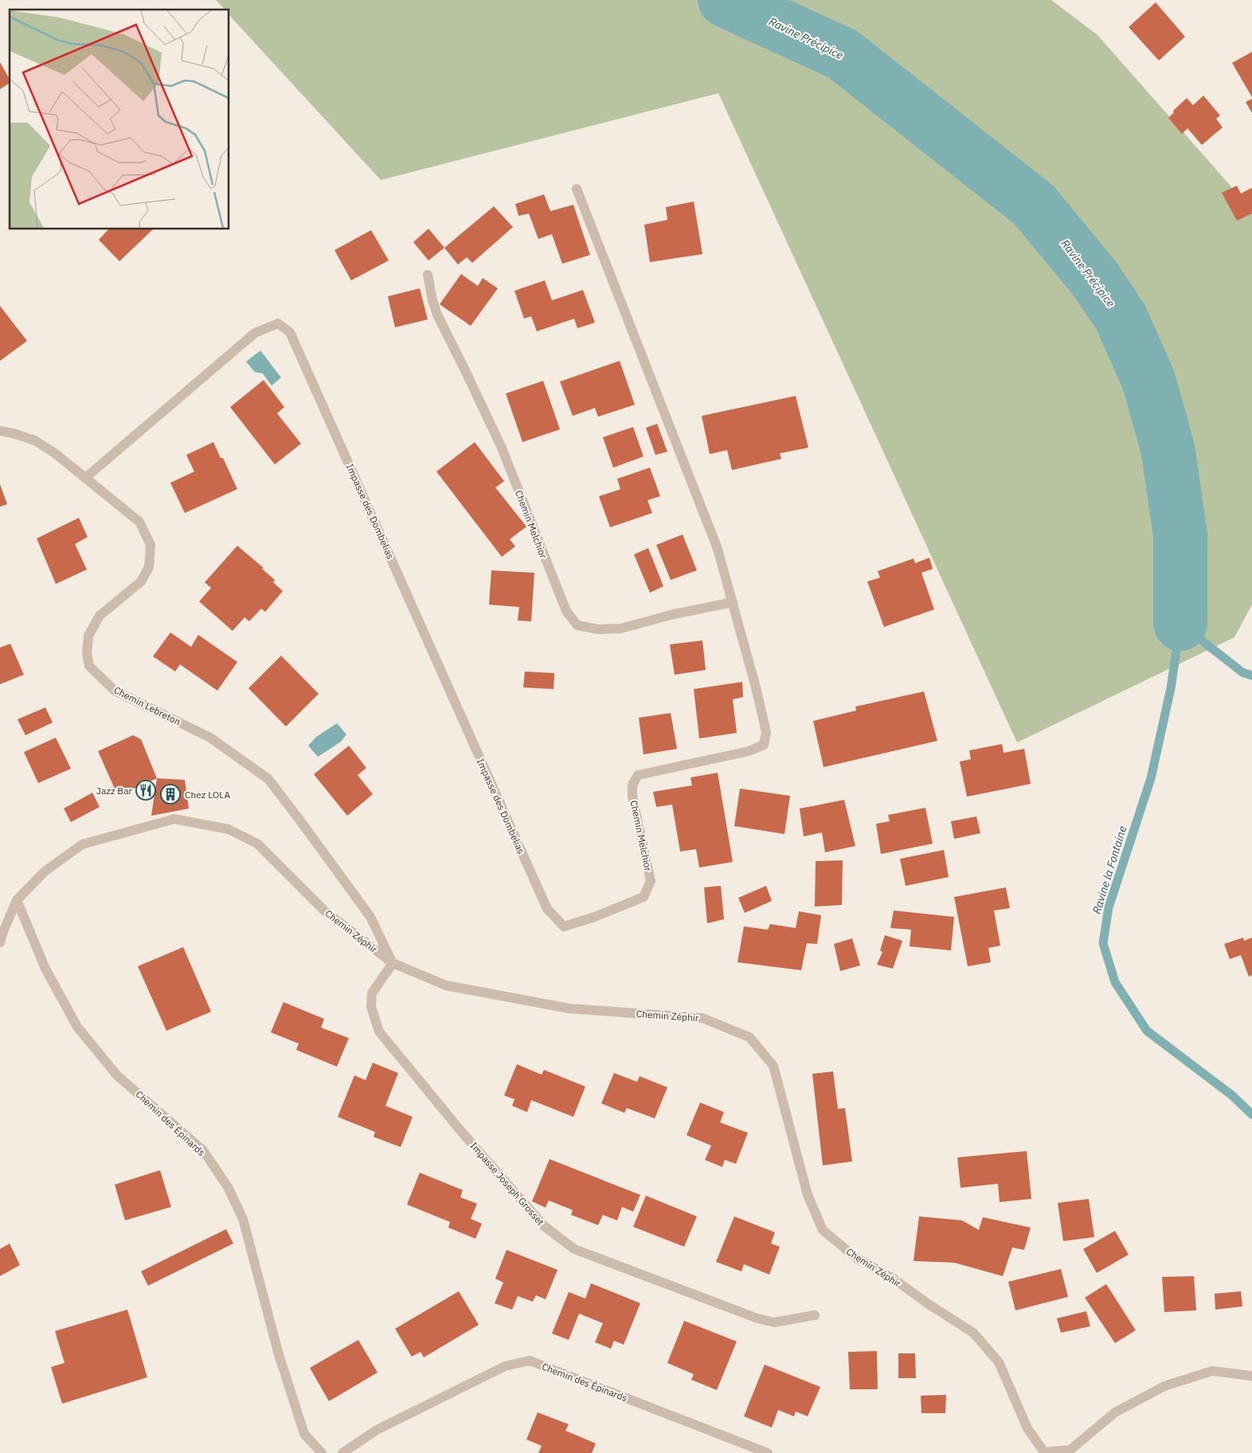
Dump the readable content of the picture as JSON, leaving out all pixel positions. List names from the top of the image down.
{
  "streets": {
    "street": [
      "Impasse des Dombelias",
      "Chemin Melchior",
      "Chemin Lebreton",
      "Chemin Zéphir",
      "Chemin des Épinards",
      "Impasse Joseph Grosset"
    ]
  },
  "crossings": [
    ["Impasse des Dombelias", "Chemin Melchior"],
    ["Impasse des Dombelias", "Chemin Lebreton"],
    ["Chemin Lebreton", "Chemin Zéphir"],
    ["Chemin Lebreton", "Impasse Joseph Grosset"],
    ["Chemin Zéphir", "Chemin des Épinards"],
    ["Chemin Zéphir", "Impasse Joseph Grosset"]
  ],
  "water": ["Ravine Précipice", "Ravine la Fontaine"],
  "places": {
    "restaurant": ["Jazz Bar"],
    "building": ["Chez LOLA"]
  }
}
